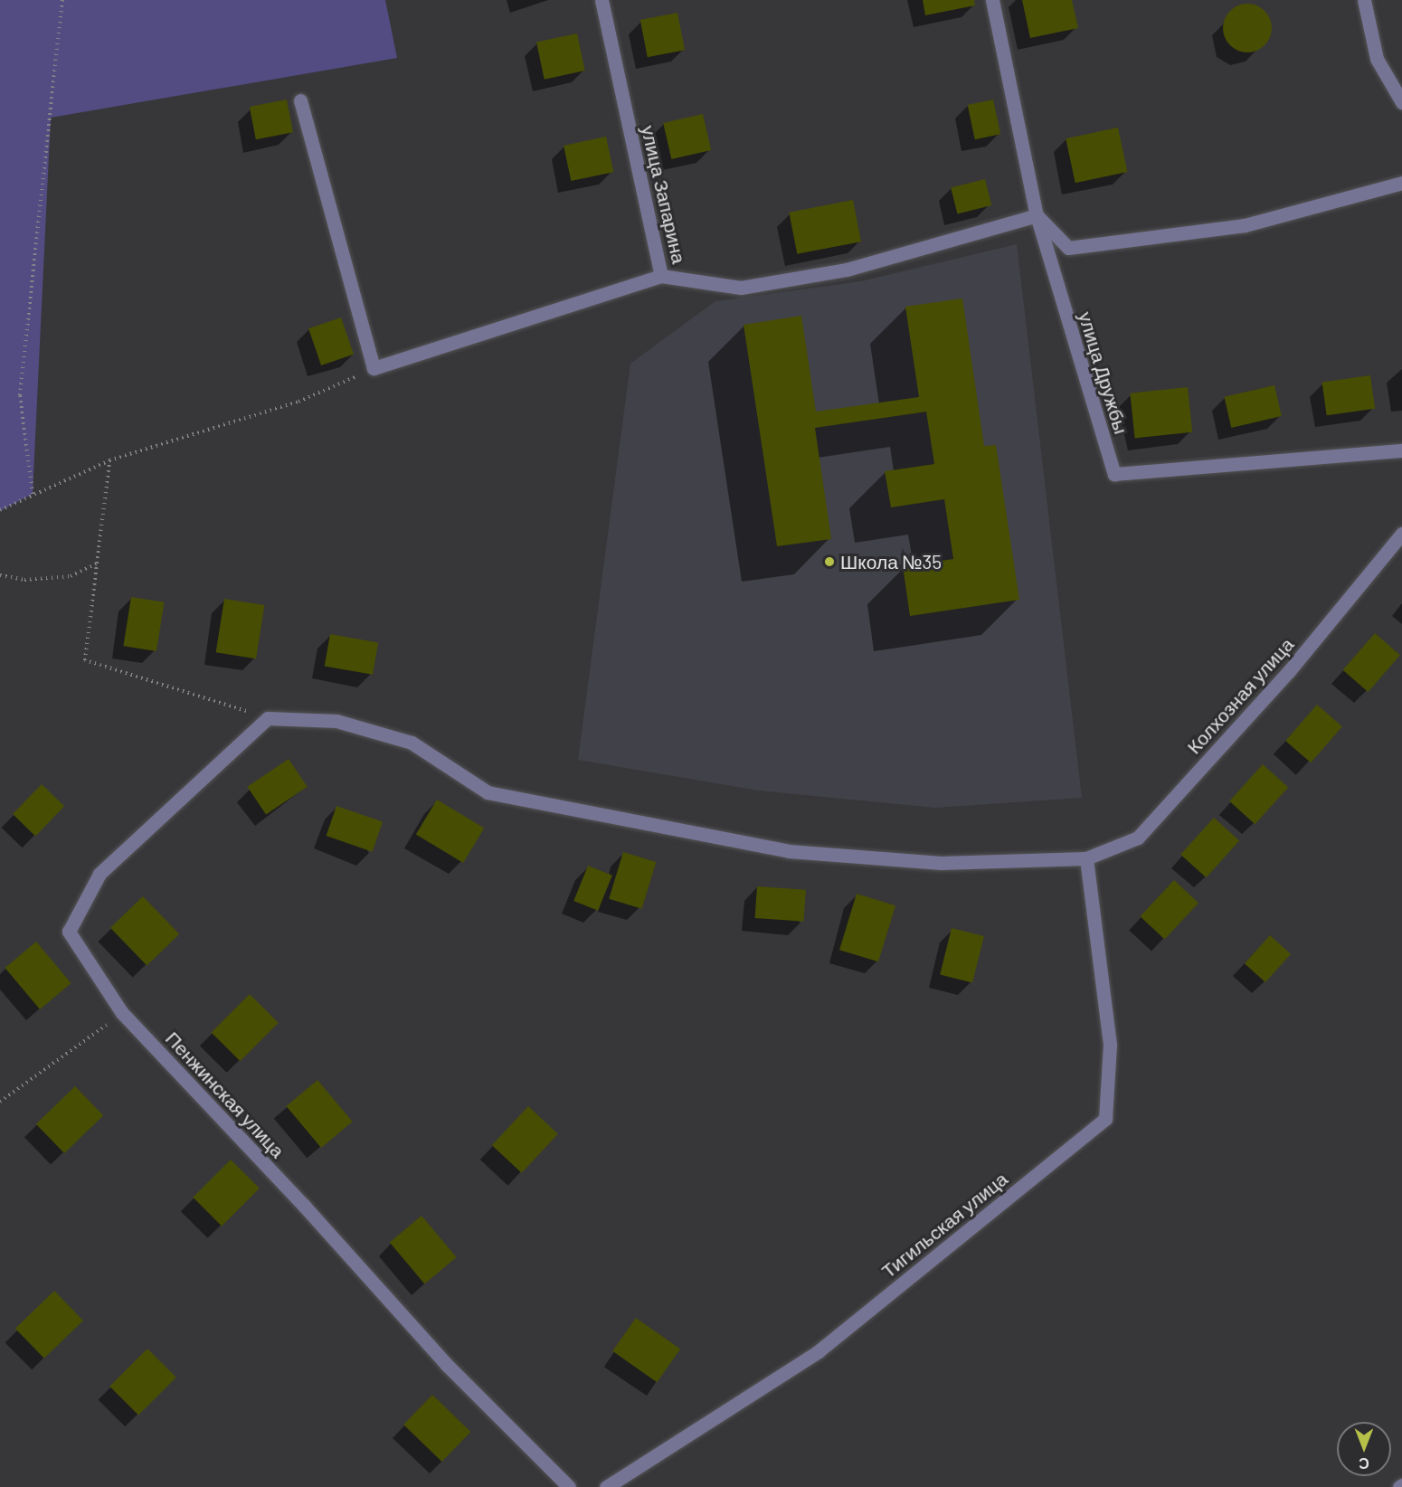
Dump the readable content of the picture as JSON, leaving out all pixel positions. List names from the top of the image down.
{
  "streets": {
    "street": [
      "улица Запарина",
      "улица Дружбы",
      "Колхозная улица",
      "Пенжинская улица",
      "Тигильская улица"
    ]
  },
  "crossings": [
    ["улица Запарина", "улица Дружбы"],
    ["Колхозная улица", "Тигильская улица"]
  ],
  "places": ["Школа №35"],
  "north": "bottom"
}
